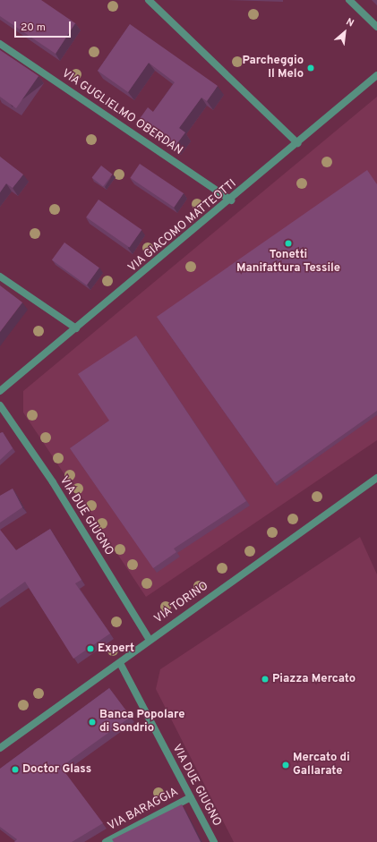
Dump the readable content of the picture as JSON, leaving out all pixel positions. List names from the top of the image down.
{
  "streets": {
    "street": [
      "VIA GUGLIELMO OBERDAN",
      "VIA GIACOMO MATTEOTTI",
      "VIA DUE GIUGNO",
      "VIA TORINO",
      "VIA BARAGGIA"
    ]
  },
  "crossings": [
    ["VIA GUGLIELMO OBERDAN", "VIA GIACOMO MATTEOTTI"],
    ["VIA DUE GIUGNO", "VIA TORINO"],
    ["VIA DUE GIUGNO", "VIA BARAGGIA"]
  ],
  "places": [
    "Parcheggio Il Melo",
    "Tonetti Manifattura Tessile",
    "Expert",
    "Piazza Mercato",
    "Banca Popolare di Sondrio",
    "Mercato di Gallarate",
    "Doctor Glass"
  ],
  "scale_bar": "20 m",
  "north": "top right"
}
